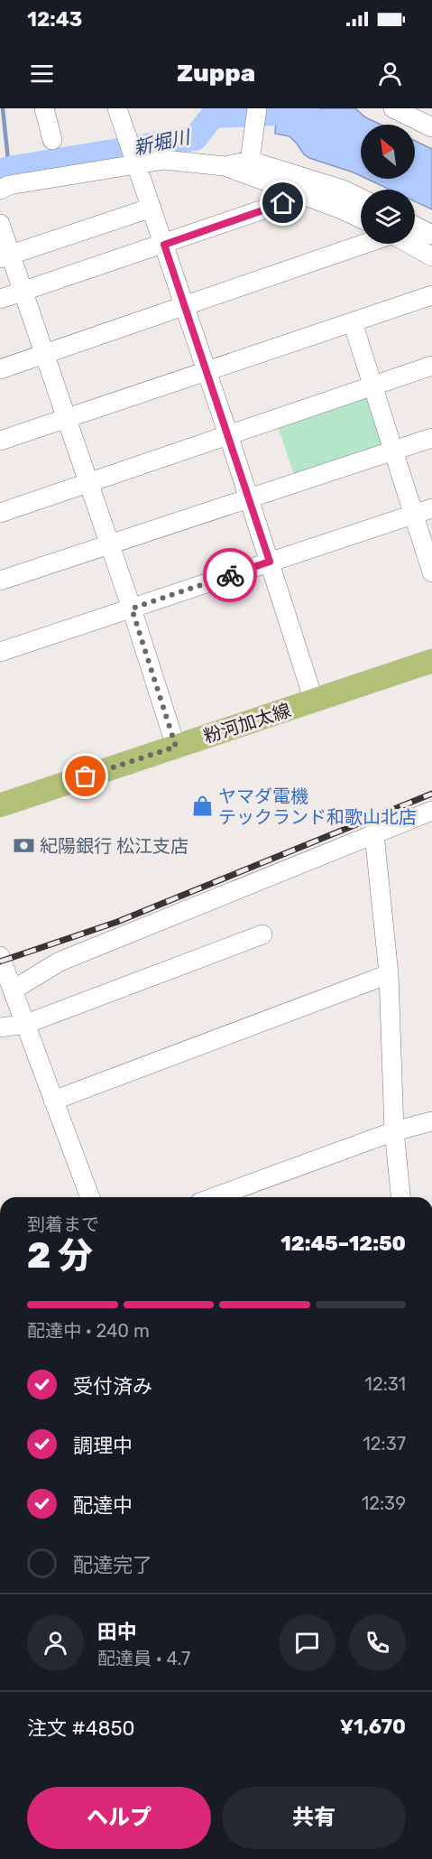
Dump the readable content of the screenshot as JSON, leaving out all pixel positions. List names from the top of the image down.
{
  "streets": {
    "main road": ["粉河加太線"]
  },
  "water": ["新堀川"],
  "places": {
    "shop": ["ヤマダ電機 テックランド和歌山北店"],
    "bank": ["紀陽銀行 松江支店"]
  },
  "north": "top left",
  "page": {
    "status": "12:43",
    "header": "Zuppa",
    "heading": ["2 分", "到着まで", "12:45–12:50"],
    "panel": [
      "田中",
      "配達員 · 4.7",
      "注文 #4850",
      "¥1,670"
    ],
    "bar": "配達中 · 240 m",
    "list": [
      ["受付済み", "12:31"],
      ["調理中", "12:37"],
      ["配達中", "12:39"],
      "配達完了"
    ],
    "buttons": ["ヘルプ", "共有"]
  }
}
